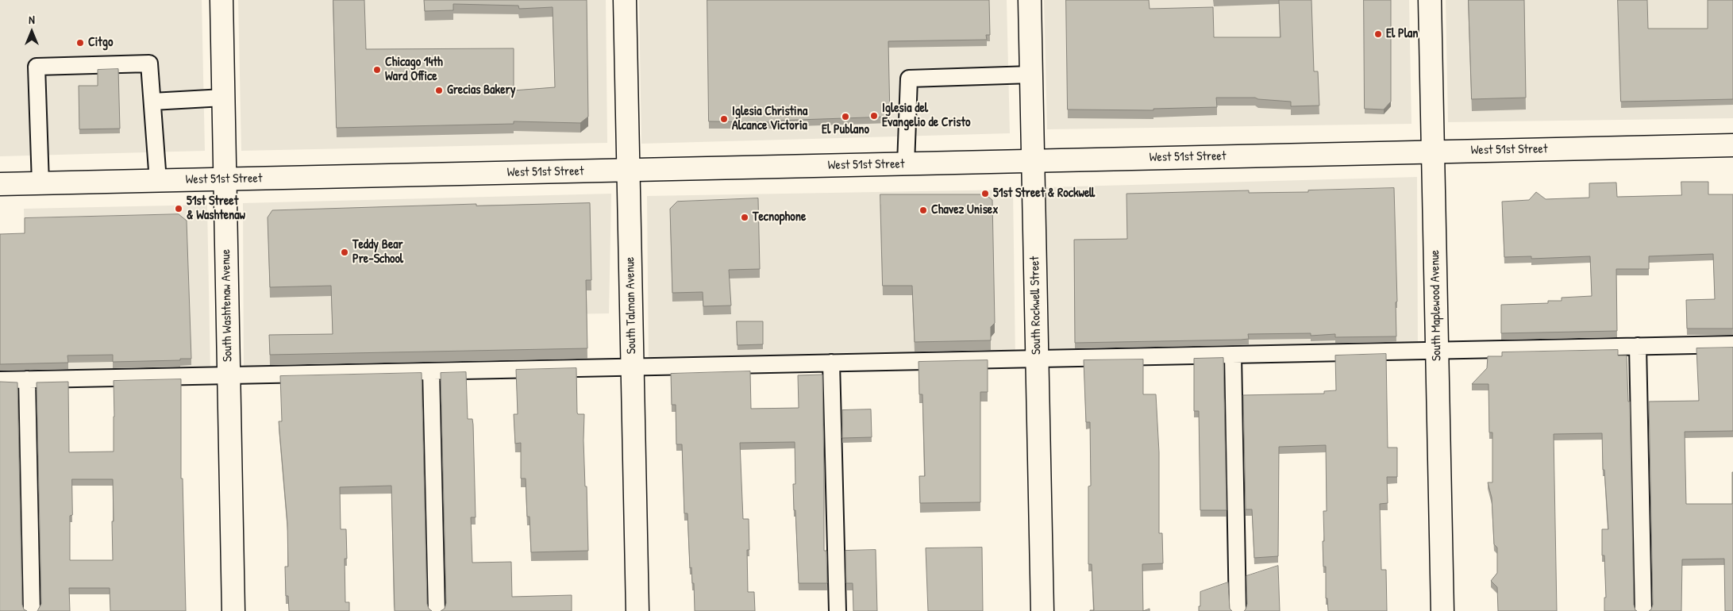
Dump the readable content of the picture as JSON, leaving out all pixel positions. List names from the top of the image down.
{
  "streets": {
    "street": [
      "West 51st Street",
      "South Washtenaw Avenue",
      "South Talman Avenue",
      "South Rockwell Street",
      "South Maplewood Avenue"
    ]
  },
  "crossings": [
    ["West 51st Street", "South Washtenaw Avenue"],
    ["West 51st Street", "South Talman Avenue"],
    ["West 51st Street", "South Rockwell Street"],
    ["West 51st Street", "South Maplewood Avenue"]
  ],
  "places": [
    "El Plan",
    "Citgo",
    "Chicago 14th Ward Office",
    "Grecias Bakery",
    "Iglesia del Evangelio de Cristo",
    "El Publano",
    "Iglesia Christina Alcance Victoria",
    "51st Street & Rockwell",
    "51st Street & Washtenaw",
    "Chavez Unisex",
    "Tecnophone",
    "Teddy Bear Pre-School"
  ],
  "north": "top"
}
